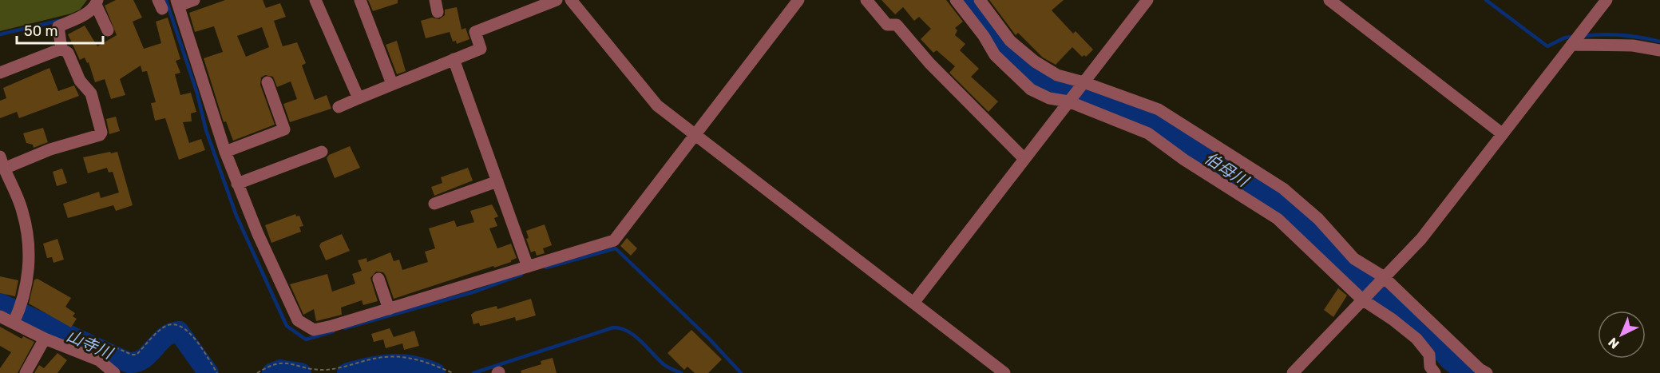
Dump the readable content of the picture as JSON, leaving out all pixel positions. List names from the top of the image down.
{
  "water": ["伯母川", "山寺川"],
  "scale_bar": "50 m",
  "north": "bottom left"
}
